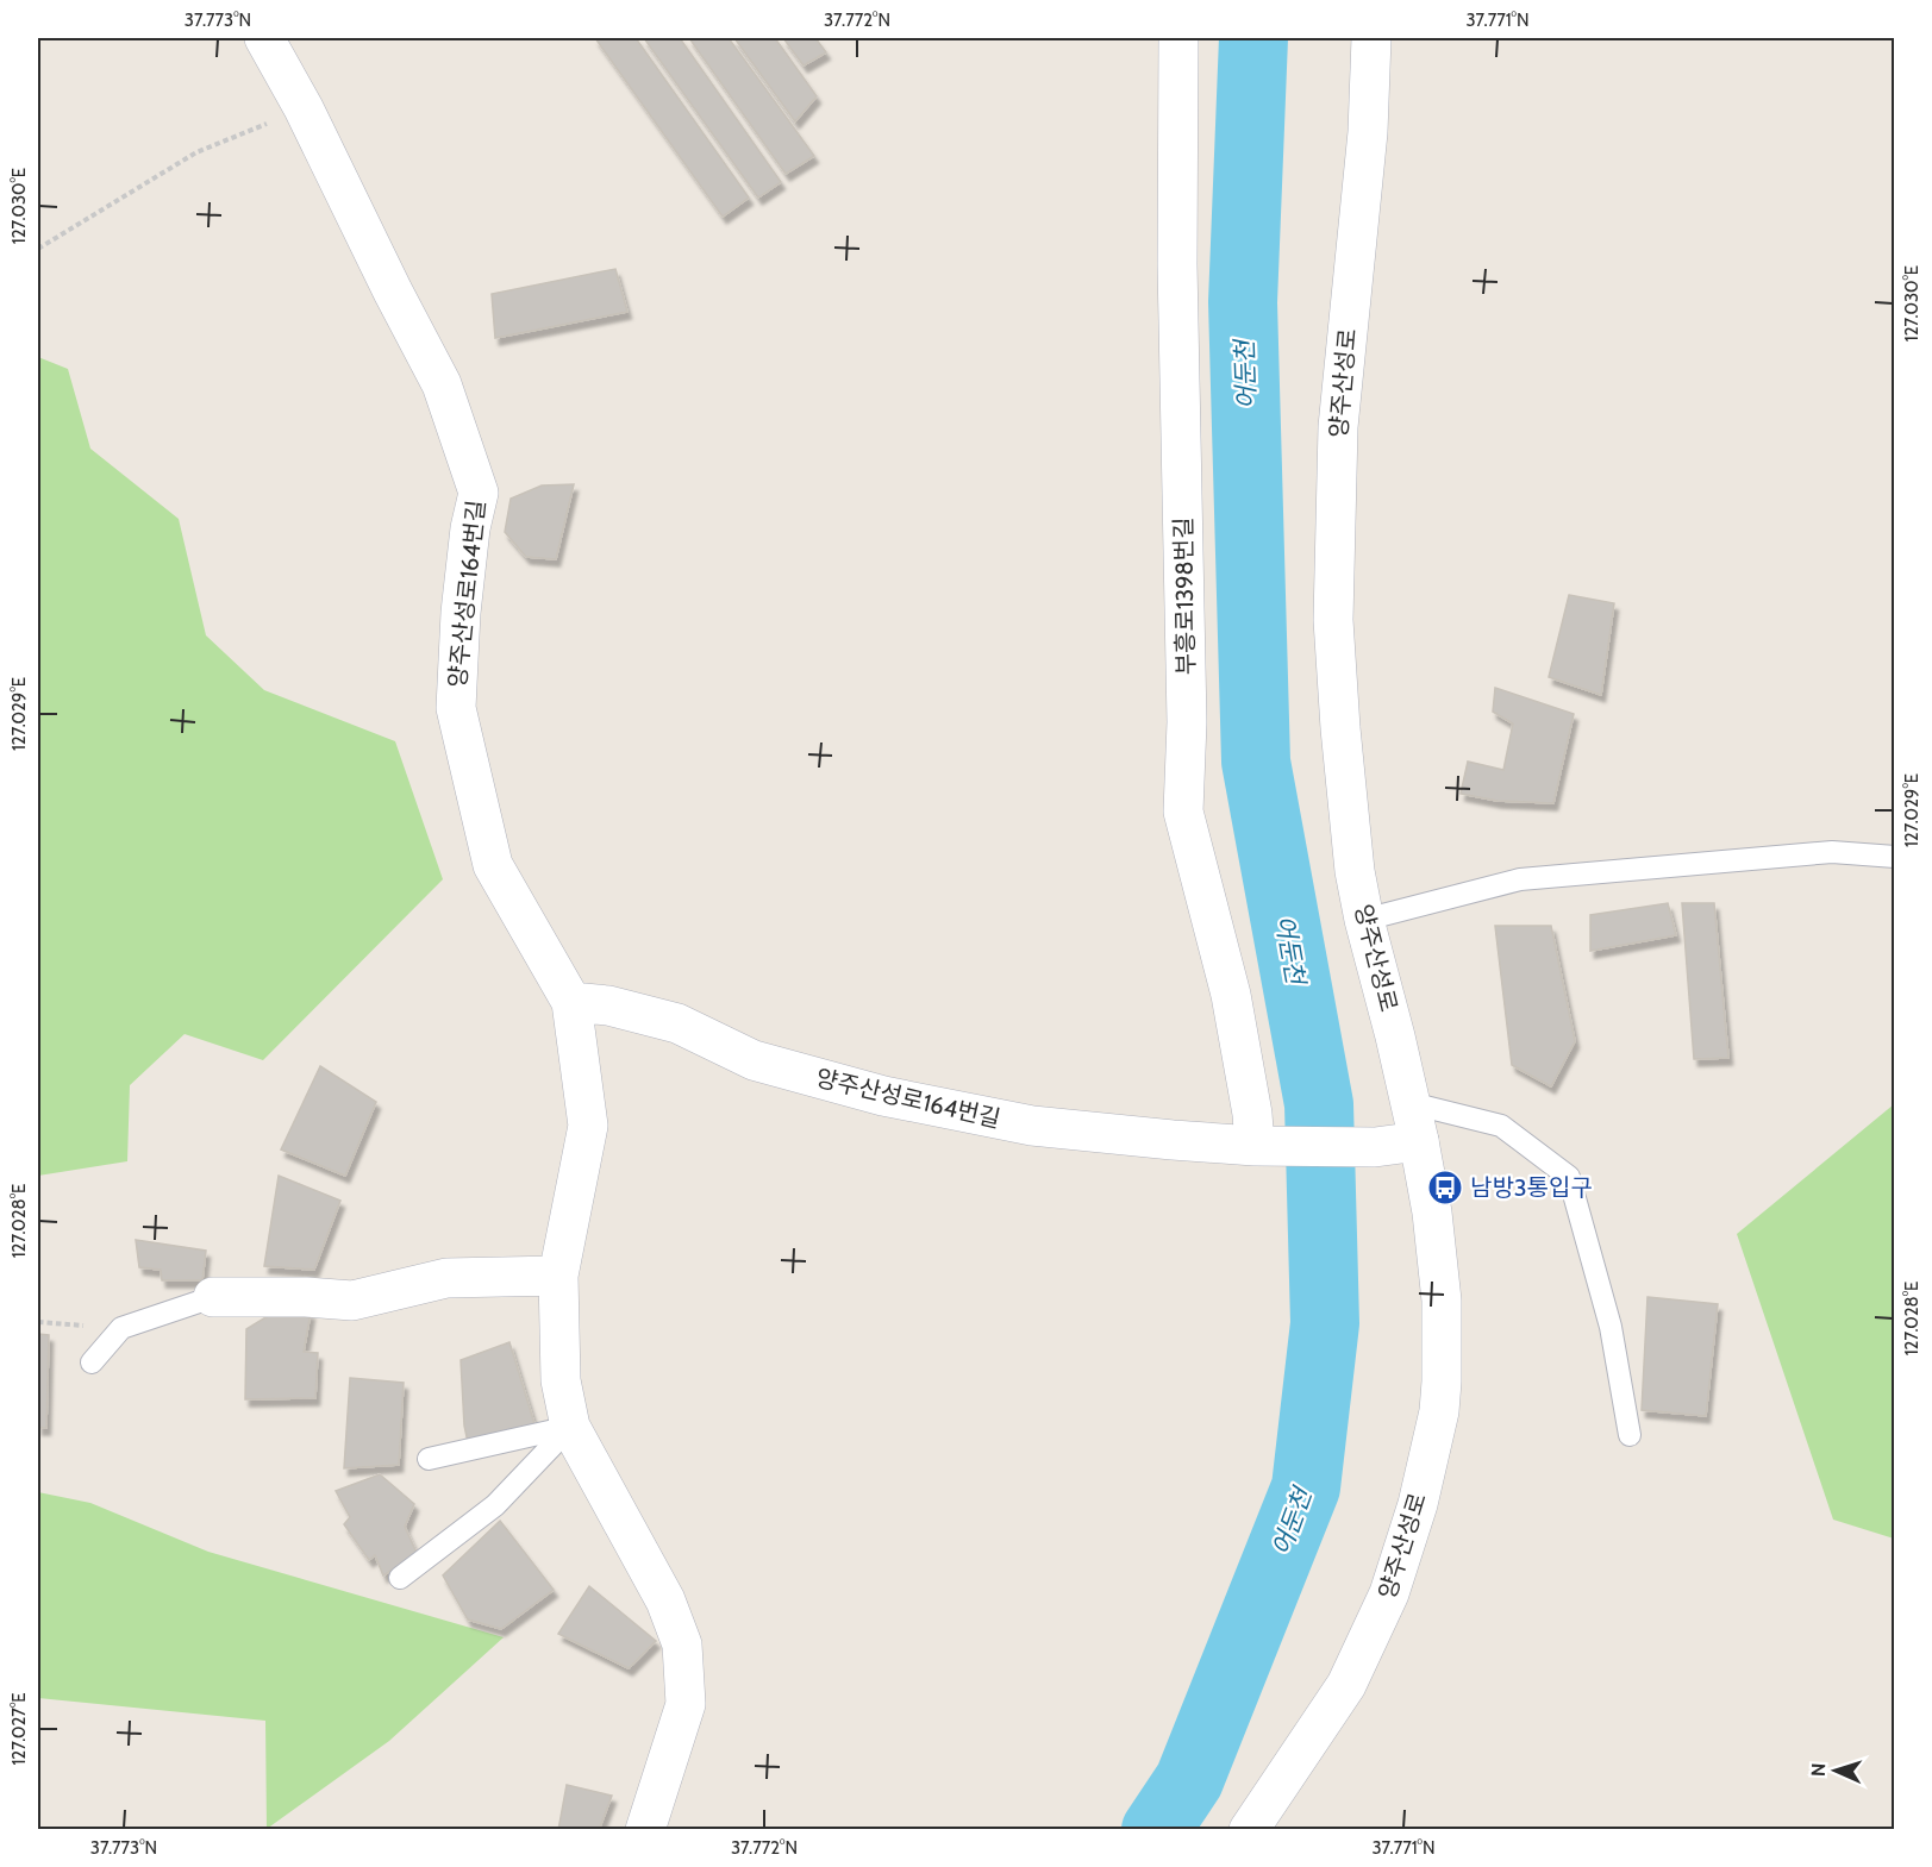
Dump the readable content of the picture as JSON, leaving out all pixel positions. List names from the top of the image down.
{
  "streets": {
    "street": ["양주산성로", "양주산성로164번길", "부흥로1398번길"]
  },
  "crossings": [
    ["양주산성로", "양주산성로164번길"],
    ["양주산성로164번길", "부흥로1398번길"]
  ],
  "water": ["어둔천"],
  "places": {
    "bus stop": ["남방3통입구"]
  },
  "north": "left",
  "coordinates": [
    "37.773°N",
    "37.772°N",
    "37.771°N",
    "127.030°E",
    "127.029°E",
    "127.028°E",
    "127.027°E"
  ]
}
